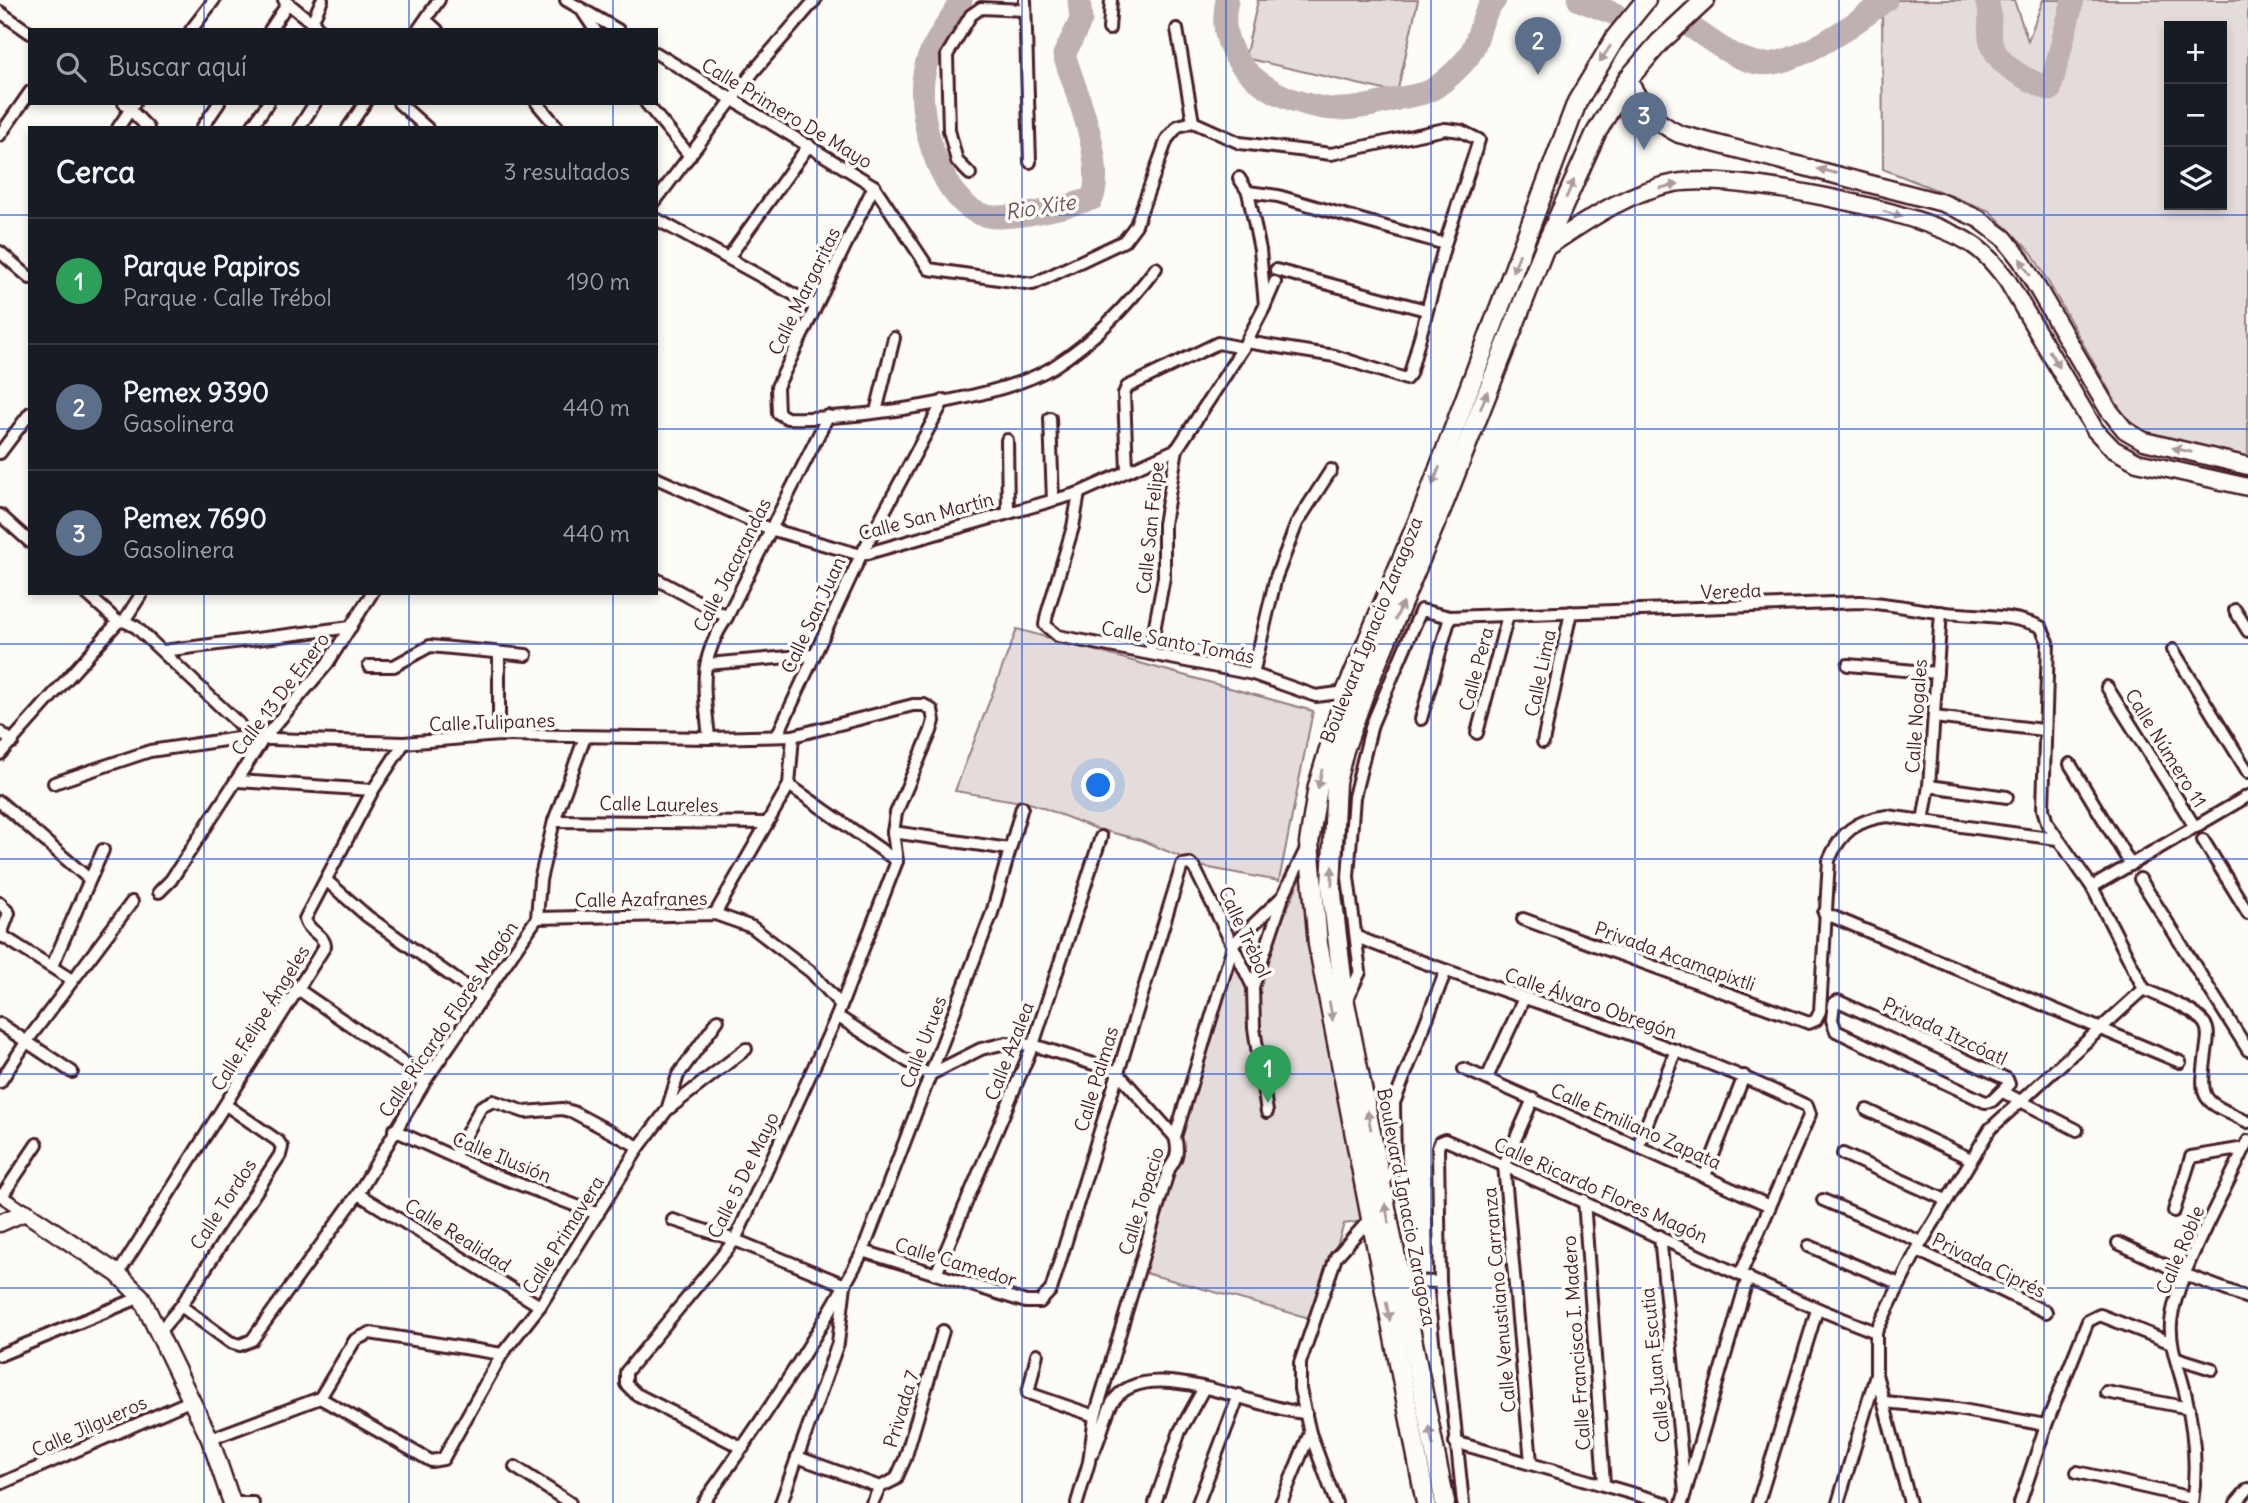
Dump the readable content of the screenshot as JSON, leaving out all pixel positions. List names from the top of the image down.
{
  "streets": {
    "main road": ["Boulevard Ignacio Zaragoza"],
    "street": [
      "Calle Primero De Mayo",
      "Calle Margaritas",
      "Calle San Martín",
      "Calle San Felipe",
      "Calle Jacarandas",
      "Vereda",
      "Calle San Juan",
      "Calle Santo Tomás",
      "Calle Pera",
      "Calle Lima",
      "Calle 13 De Enero",
      "Calle Nogales",
      "Calle Tulipanes",
      "Calle Número 11",
      "Calle Laureles",
      "Calle Azafranes",
      "Calle Trébol",
      "Privada Acamapixtli",
      "Calle Álvaro Obregón",
      "Calle Felipe Ángeles",
      "Calle Ricardo Flores Magón",
      "Privada Itzcóatl",
      "Calle Urues",
      "Calle Azalea",
      "Calle Palmas",
      "Calle Emiliano Zapata",
      "Calle Ilusión",
      "Calle 5 De Mayo",
      "Calle Topacio",
      "Calle Tordos",
      "Calle Realidad",
      "Calle Primavera",
      "Calle Roble",
      "Calle Camedor",
      "Privada Ciprés",
      "Calle Venustiano Carranza",
      "Calle Francisco I. Madero",
      "Calle Juan Escutia",
      "Privada 7",
      "Calle Jilgueros"
    ]
  },
  "crossings": [
    ["Calle Primero De Mayo", "Calle Margaritas"],
    ["Calle Margaritas", "Calle Jacarandas"],
    ["Calle San Martín", "Calle San Felipe"],
    ["Calle San Martín", "Calle Jacarandas"],
    ["Calle San Martín", "Calle San Juan"],
    ["Calle San Martín", "Calle Santo Tomás"],
    ["Calle San Felipe", "Calle Santo Tomás"],
    ["Calle Jacarandas", "Calle Tulipanes"],
    ["Vereda", "Calle Pera"],
    ["Vereda", "Calle Lima"],
    ["Vereda", "Calle Nogales"],
    ["Vereda", "Calle Álvaro Obregón"],
    ["Calle San Juan", "Calle Tulipanes"],
    ["Boulevard Ignacio Zaragoza", "Calle Santo Tomás"],
    ["Calle 13 De Enero", "Calle Tulipanes"],
    ["Calle 13 De Enero", "Calle Felipe Ángeles"],
    ["Calle Tulipanes", "Calle Felipe Ángeles"],
    ["Calle Tulipanes", "Calle Ricardo Flores Magón"],
    ["Calle Tulipanes", "Calle 5 De Mayo"],
    ["Calle Laureles", "Calle Ricardo Flores Magón"],
    ["Calle Azafranes", "Calle Ricardo Flores Magón"],
    ["Calle Azafranes", "Calle 5 De Mayo"],
    ["Calle Trébol", "Calle Palmas"],
    ["Calle Trébol", "Calle Topacio"],
    ["Calle Álvaro Obregón", "Calle Emiliano Zapata"],
    ["Calle Felipe Ángeles", "Calle Tordos"],
    ["Calle Ricardo Flores Magón", "Calle Ilusión"],
    ["Calle Ricardo Flores Magón", "Calle Tordos"],
    ["Calle Ricardo Flores Magón", "Calle Realidad"],
    ["Calle Ricardo Flores Magón", "Calle Venustiano Carranza"],
    ["Calle Ricardo Flores Magón", "Calle Francisco I. Madero"],
    ["Calle Ricardo Flores Magón", "Calle Juan Escutia"],
    ["Calle Urues", "Calle 5 De Mayo"],
    ["Calle Urues", "Calle Camedor"],
    ["Calle Azalea", "Calle Camedor"],
    ["Calle Palmas", "Calle Camedor"],
    ["Calle Emiliano Zapata", "Calle Venustiano Carranza"],
    ["Calle Ilusión", "Calle Primavera"],
    ["Calle Realidad", "Calle Primavera"]
  ],
  "water": ["Rio Xite"],
  "page": {
    "pins": ["2", "3", "1"],
    "map_buttons": ["+", "−"],
    "search": "Buscar aquí",
    "heading": ["Cerca", "3 resultados"],
    "list": [
      {
        "mark": "1",
        "name": "Parque Papiros",
        "note": "Parque · Calle Trébol",
        "value": "190 m"
      },
      {
        "mark": "2",
        "name": "Pemex 9390",
        "note": "Gasolinera",
        "value": "440 m"
      },
      {
        "mark": "3",
        "name": "Pemex 7690",
        "note": "Gasolinera",
        "value": "440 m"
      }
    ]
  }
}
